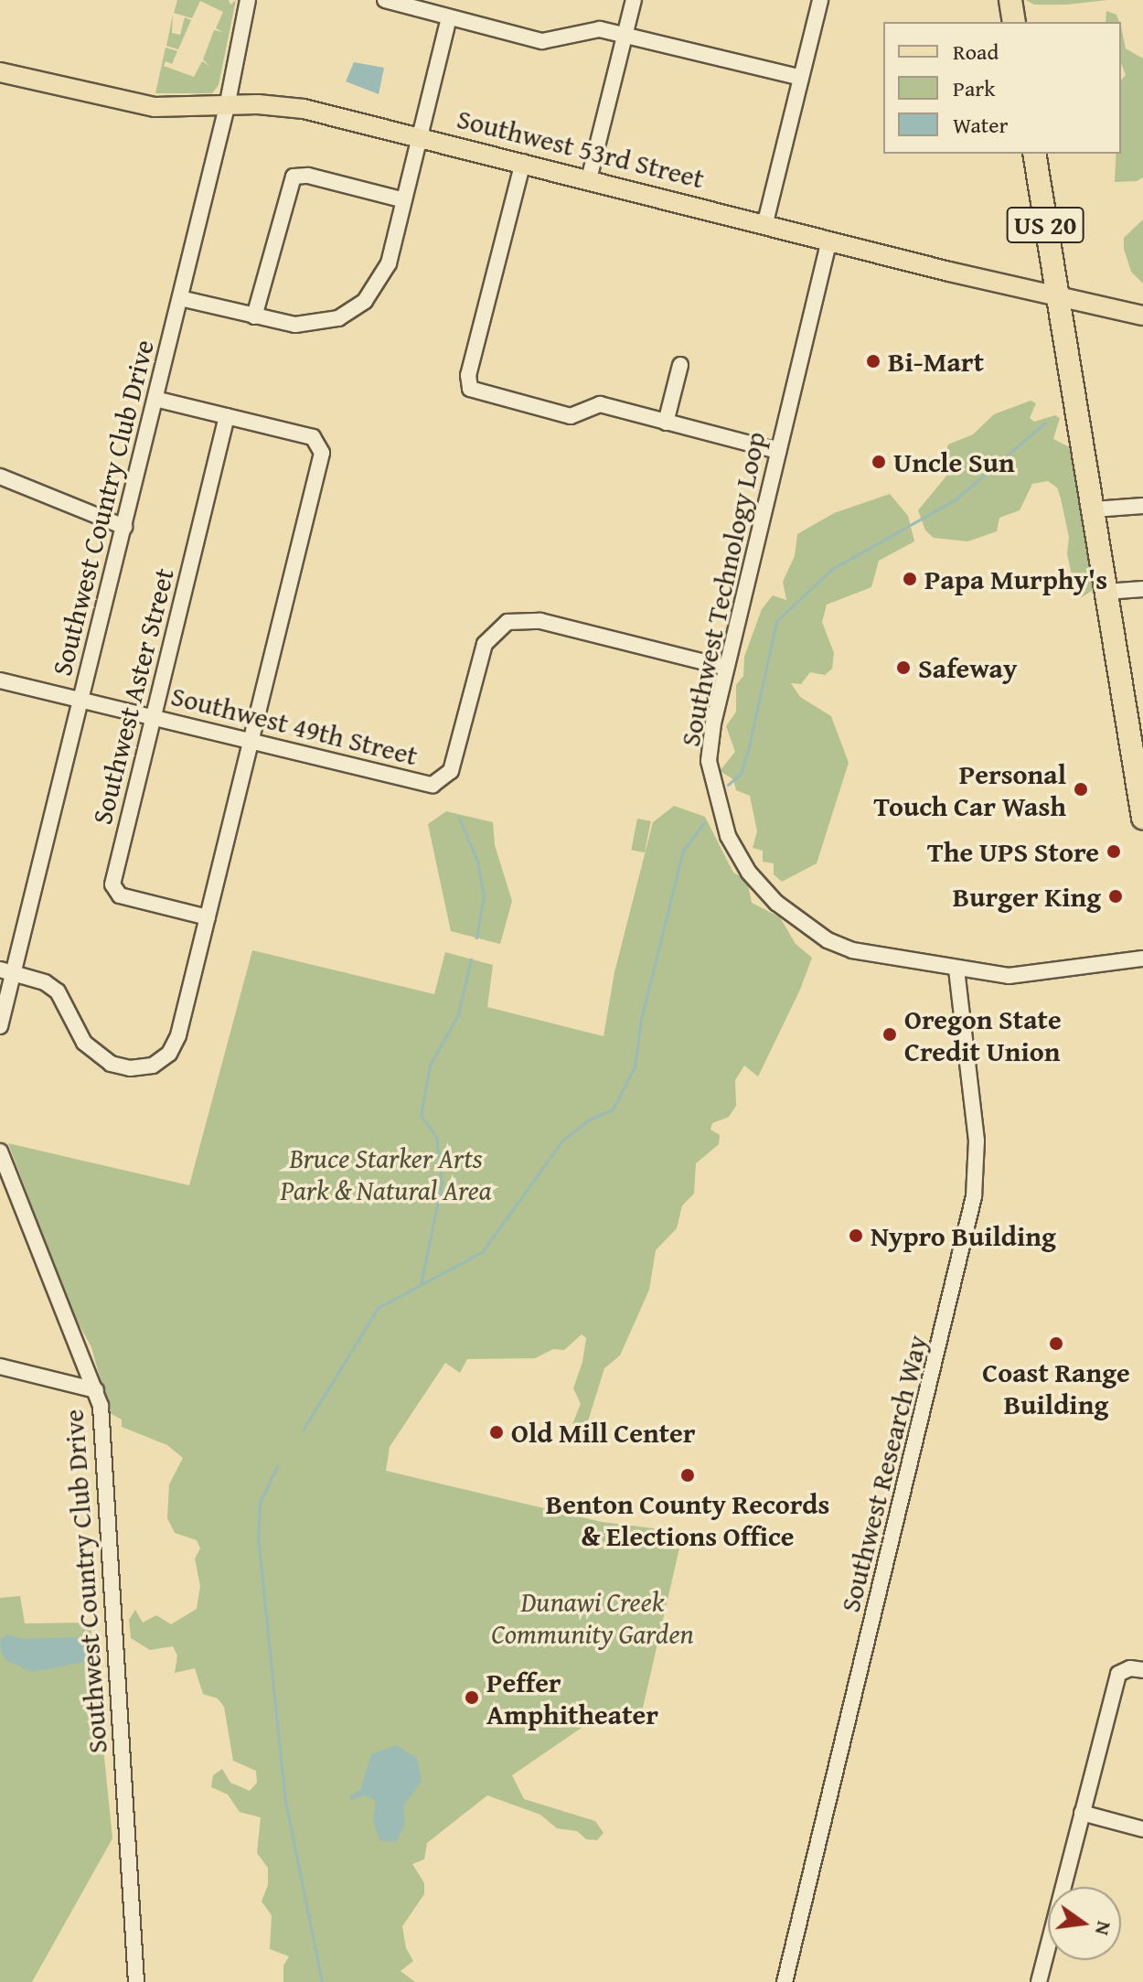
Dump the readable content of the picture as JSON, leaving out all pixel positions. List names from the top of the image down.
{
  "streets": {
    "highway": ["US 20"],
    "main road": ["Southwest 53rd Street"],
    "street": [
      "Southwest Country Club Drive",
      "Southwest Technology Loop",
      "Southwest Aster Street",
      "Southwest 49th Street",
      "Southwest Research Way"
    ]
  },
  "crossings": [
    ["Southwest 53rd Street", "US 20"],
    ["Southwest 53rd Street", "Southwest Country Club Drive"],
    ["Southwest 53rd Street", "Southwest Technology Loop"],
    ["Southwest Country Club Drive", "Southwest 49th Street"],
    ["Southwest Technology Loop", "Southwest 49th Street"],
    ["Southwest Technology Loop", "Southwest Research Way"],
    ["Southwest Aster Street", "Southwest 49th Street"]
  ],
  "parks": ["Bruce Starker Arts Park & Natural Area", "Dunawi Creek Community Garden"],
  "places": [
    "Bi-Mart",
    "Uncle Sun",
    "Papa Murphy's",
    "Safeway",
    "Personal Touch Car Wash",
    "The UPS Store",
    "Burger King",
    "Oregon State Credit Union",
    "Nypro Building",
    "Coast Range Building",
    "Old Mill Center",
    "Benton County Records & Elections Office",
    "Peffer Amphitheater"
  ],
  "legend": ["Road", "Park", "Water"],
  "north": "right"
}
